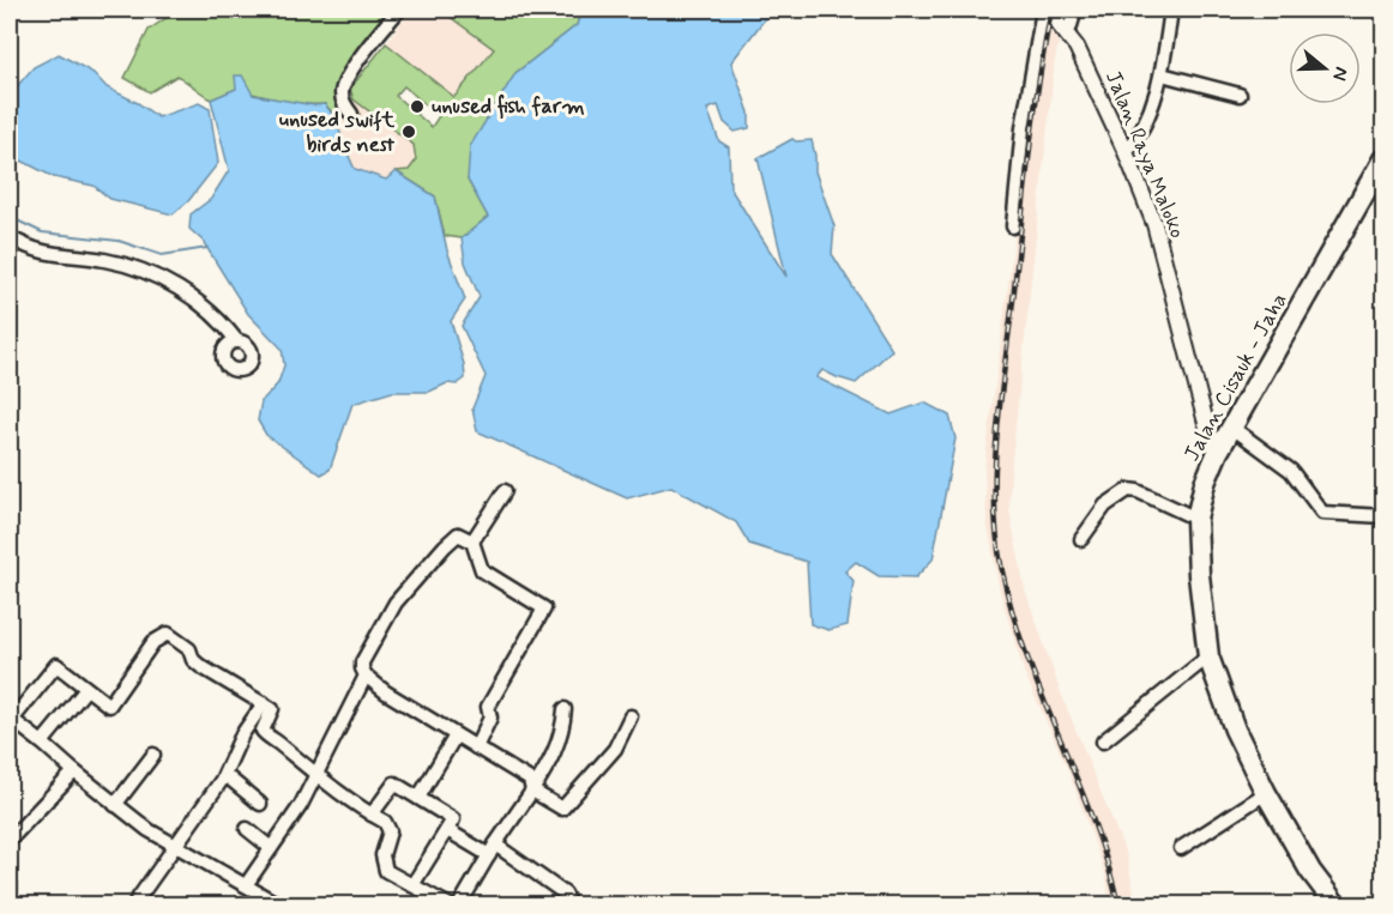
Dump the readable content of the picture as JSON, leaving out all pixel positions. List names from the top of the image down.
{
  "streets": {
    "main road": ["Jalan Cisauk - Jaha"],
    "street": ["Jalan Raya Maloko"]
  },
  "crossings": [
    ["Jalan Raya Maloko", "Jalan Cisauk - Jaha"]
  ],
  "places": ["unused fish farm", "unused swift birds nest"],
  "north": "right"
}
